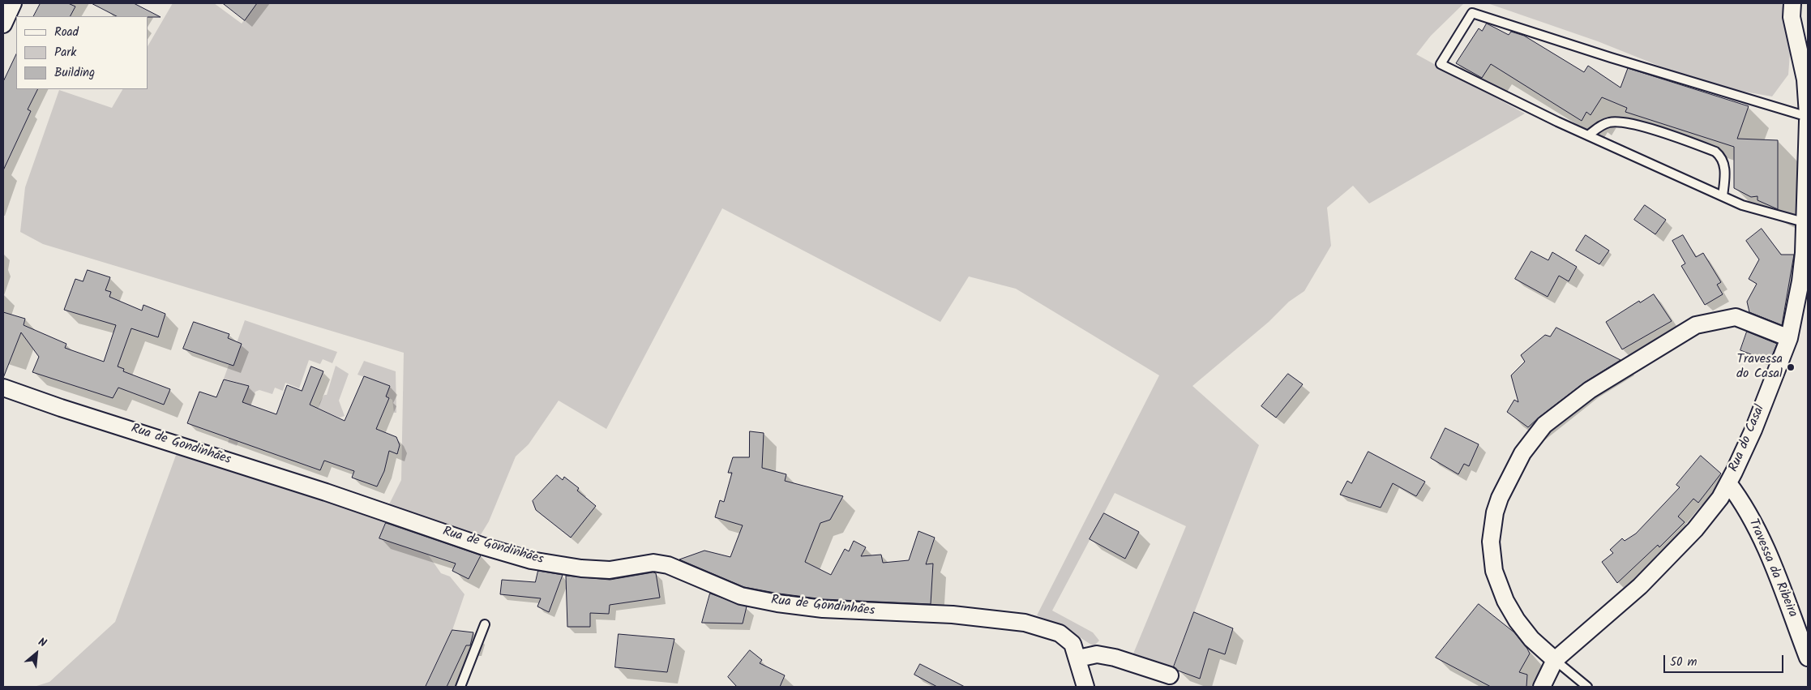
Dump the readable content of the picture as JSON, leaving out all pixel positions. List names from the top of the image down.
{
  "streets": {
    "street": ["Rua do Casal", "Rua de Gondinhães", "Travessa da Ribeira"]
  },
  "crossings": [
    ["Rua do Casal", "Travessa da Ribeira"]
  ],
  "places": ["Travessa do Casal"],
  "legend": ["Road", "Park", "Building"],
  "scale_bar": "50 m",
  "north": "top right"
}
